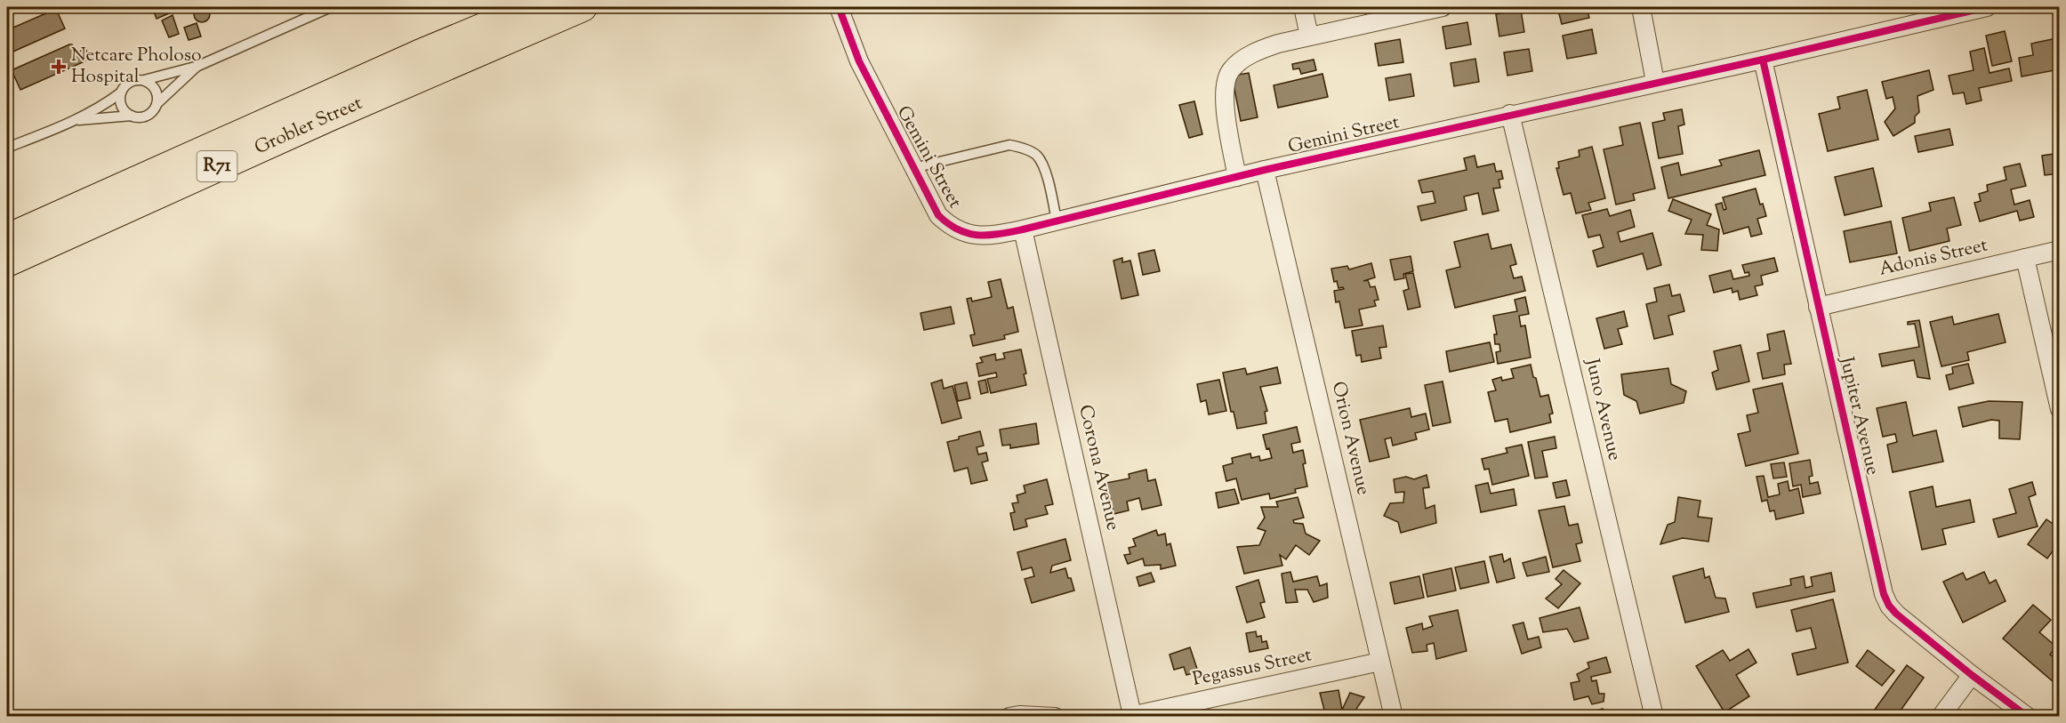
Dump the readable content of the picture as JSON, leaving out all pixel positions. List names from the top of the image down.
{
  "streets": {
    "main road": ["Grobler Street", "R71"],
    "street": [
      "Gemini Street",
      "Adonis Street",
      "Juno Avenue",
      "Jupiter Avenue",
      "Orion Avenue",
      "Corona Avenue",
      "Pegassus Street"
    ]
  },
  "crossings": [
    ["Gemini Street", "Juno Avenue"],
    ["Gemini Street", "Jupiter Avenue"],
    ["Gemini Street", "Orion Avenue"],
    ["Gemini Street", "Corona Avenue"],
    ["Adonis Street", "Jupiter Avenue"],
    ["Orion Avenue", "Pegassus Street"],
    ["Corona Avenue", "Pegassus Street"]
  ],
  "places": {
    "health": ["Netcare Pholoso Hospital"]
  }
}
